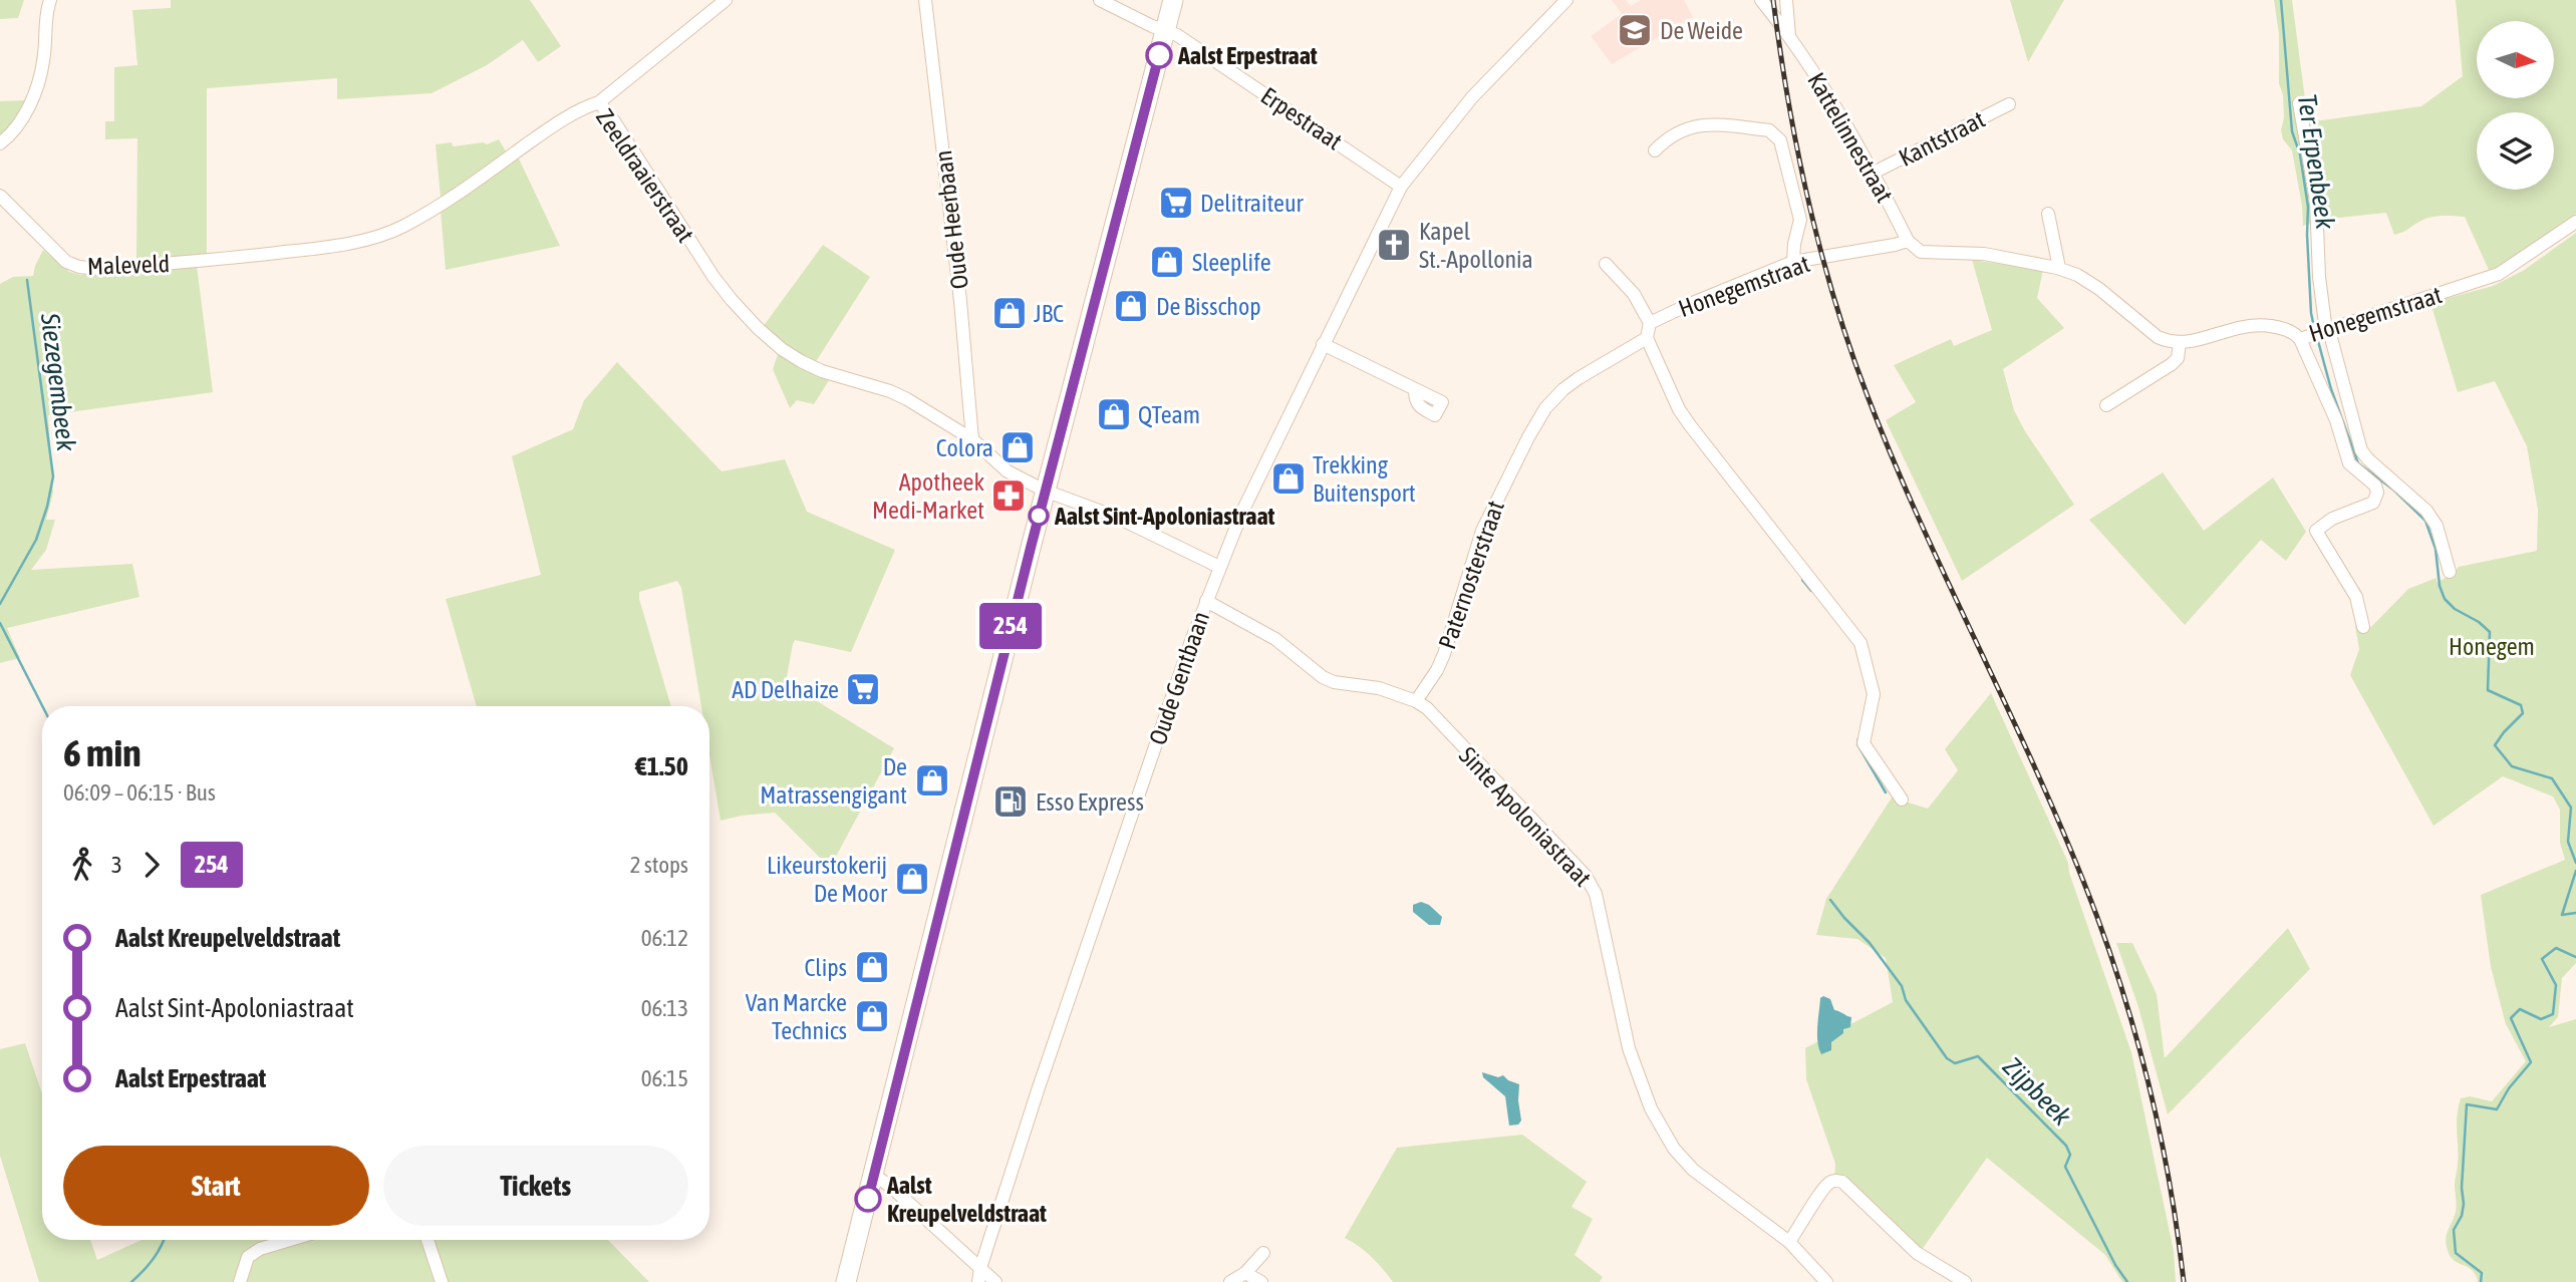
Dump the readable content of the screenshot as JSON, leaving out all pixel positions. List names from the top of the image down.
{
  "streets": {
    "street": [
      "Erpestraat",
      "Kattelinnestraat",
      "Kantstraat",
      "Zeeldraaierstraat",
      "Oude Heerbaan",
      "Maleveld",
      "Honegemstraat",
      "Paternosterstraat",
      "Oude Gentbaan",
      "Sinte Apoloniastraat"
    ]
  },
  "crossings": [
    ["Erpestraat", "Oude Gentbaan"],
    ["Kattelinnestraat", "Kantstraat"],
    ["Kattelinnestraat", "Honegemstraat"],
    ["Zeeldraaierstraat", "Oude Heerbaan"],
    ["Zeeldraaierstraat", "Maleveld"],
    ["Honegemstraat", "Paternosterstraat"],
    ["Paternosterstraat", "Sinte Apoloniastraat"],
    ["Oude Gentbaan", "Sinte Apoloniastraat"]
  ],
  "water": ["Ter Erpenbeek", "Siezegembeek", "Zijpbeek"],
  "parks": ["Honegem"],
  "places": {
    "school or university": ["De Weide"],
    "other": ["Aalst Erpestraat", "Aalst Sint-Apoloniastraat", "Aalst Kreupelveldstraat"],
    "supermarket": ["Delitraiteur", "AD Delhaize"],
    "church": ["Kapel St.-Apollonia"],
    "shop": [
      "Sleeplife",
      "De Bisschop",
      "JBC",
      "QTeam",
      "Colora",
      "Trekking Buitensport",
      "De Matrassengigant",
      "Likeurstokerij De Moor",
      "Clips",
      "Van Marcke Technics"
    ],
    "pharmacy": ["Apotheek Medi-Market"],
    "fuel station": ["Esso Express"]
  },
  "lines": ["bus line 254"],
  "north": "right",
  "page": {
    "on_map": "254",
    "heading": ["6 min", "06:09 – 06:15 · Bus", "€1.50"],
    "legs": ["3", "254", "2 stops"],
    "list": [
      {
        "name": "Aalst Kreupelveldstraat",
        "value": "06:12"
      },
      {
        "name": "Aalst Sint-Apoloniastraat",
        "value": "06:13"
      },
      {
        "name": "Aalst Erpestraat",
        "value": "06:15"
      }
    ],
    "buttons": ["Start", "Tickets"]
  }
}
